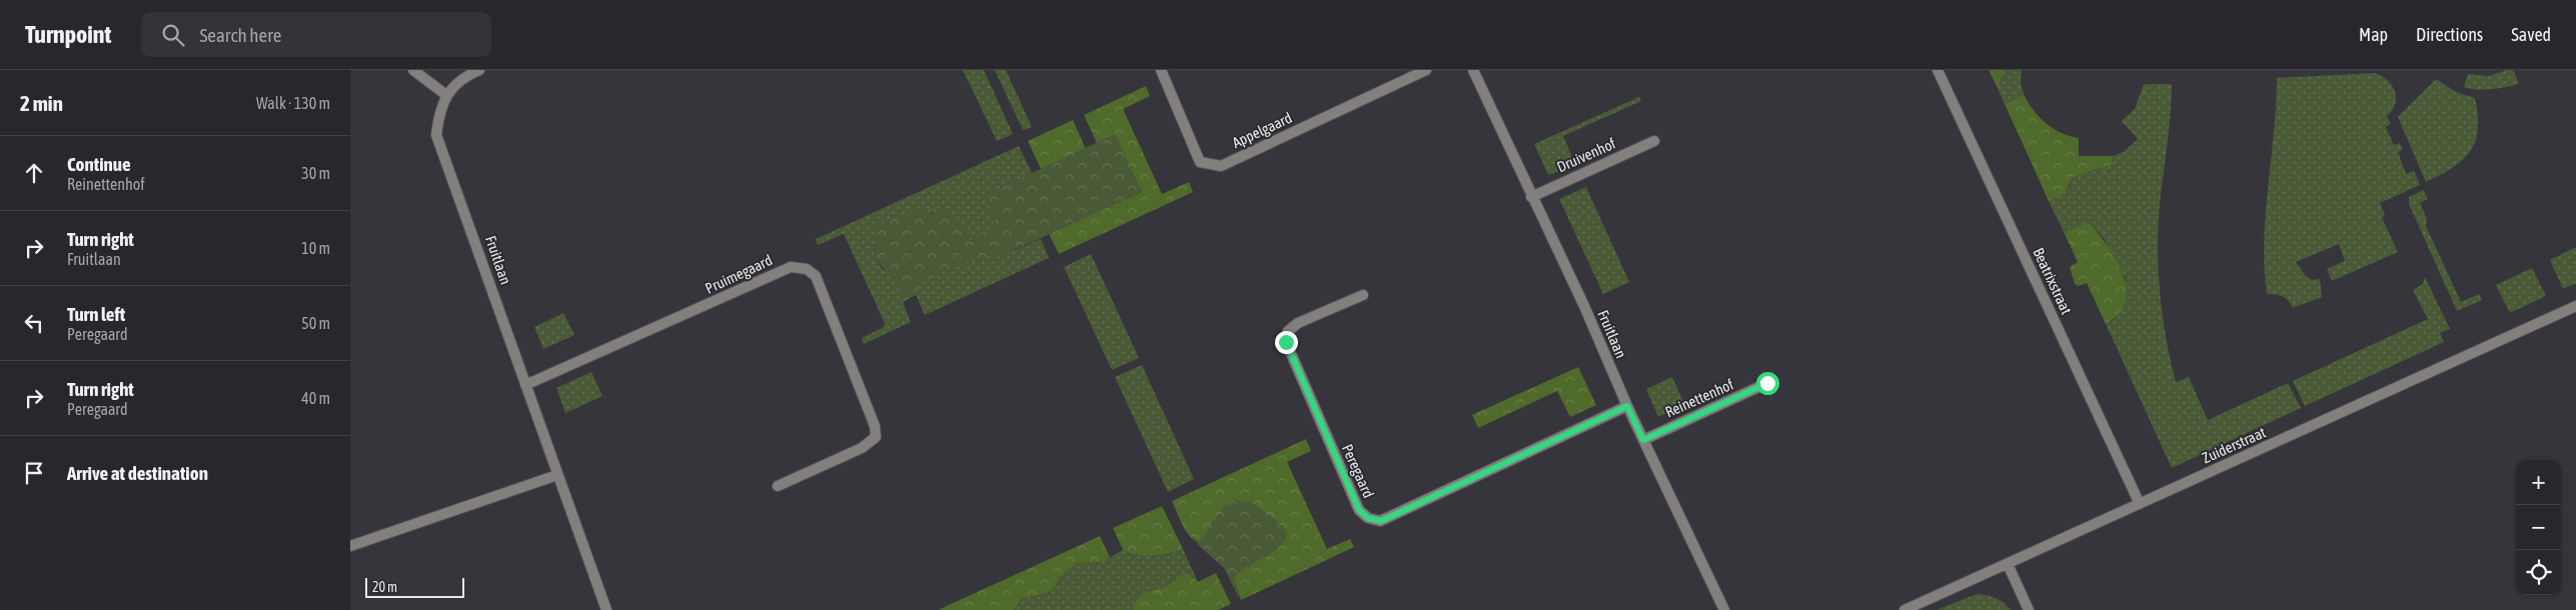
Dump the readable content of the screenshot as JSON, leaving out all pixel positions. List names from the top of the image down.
{
  "streets": {
    "street": [
      "Appelgaard",
      "Druivenhof",
      "Fruitlaan",
      "Pruimegaard",
      "Beatrixstraat",
      "Reinettenhof",
      "Zuiderstraat",
      "Peregaard"
    ]
  },
  "crossings": [
    ["Druivenhof", "Fruitlaan"],
    ["Fruitlaan", "Pruimegaard"],
    ["Fruitlaan", "Reinettenhof"],
    ["Fruitlaan", "Peregaard"],
    ["Beatrixstraat", "Zuiderstraat"]
  ],
  "scale_bar": "20 m",
  "page": {
    "header": "Turnpoint",
    "search": "Search here",
    "nav": ["Map", "Directions", "Saved"],
    "heading": ["2 min", "Walk · 130 m"],
    "list": [
      ["Continue", "Reinettenhof", "30 m"],
      ["Turn right", "Fruitlaan", "10 m"],
      ["Turn left", "Peregaard", "50 m"],
      ["Turn right", "Peregaard", "40 m"],
      "Arrive at destination"
    ],
    "map_buttons": ["+", "−"],
    "scale": "20 m"
  }
}
